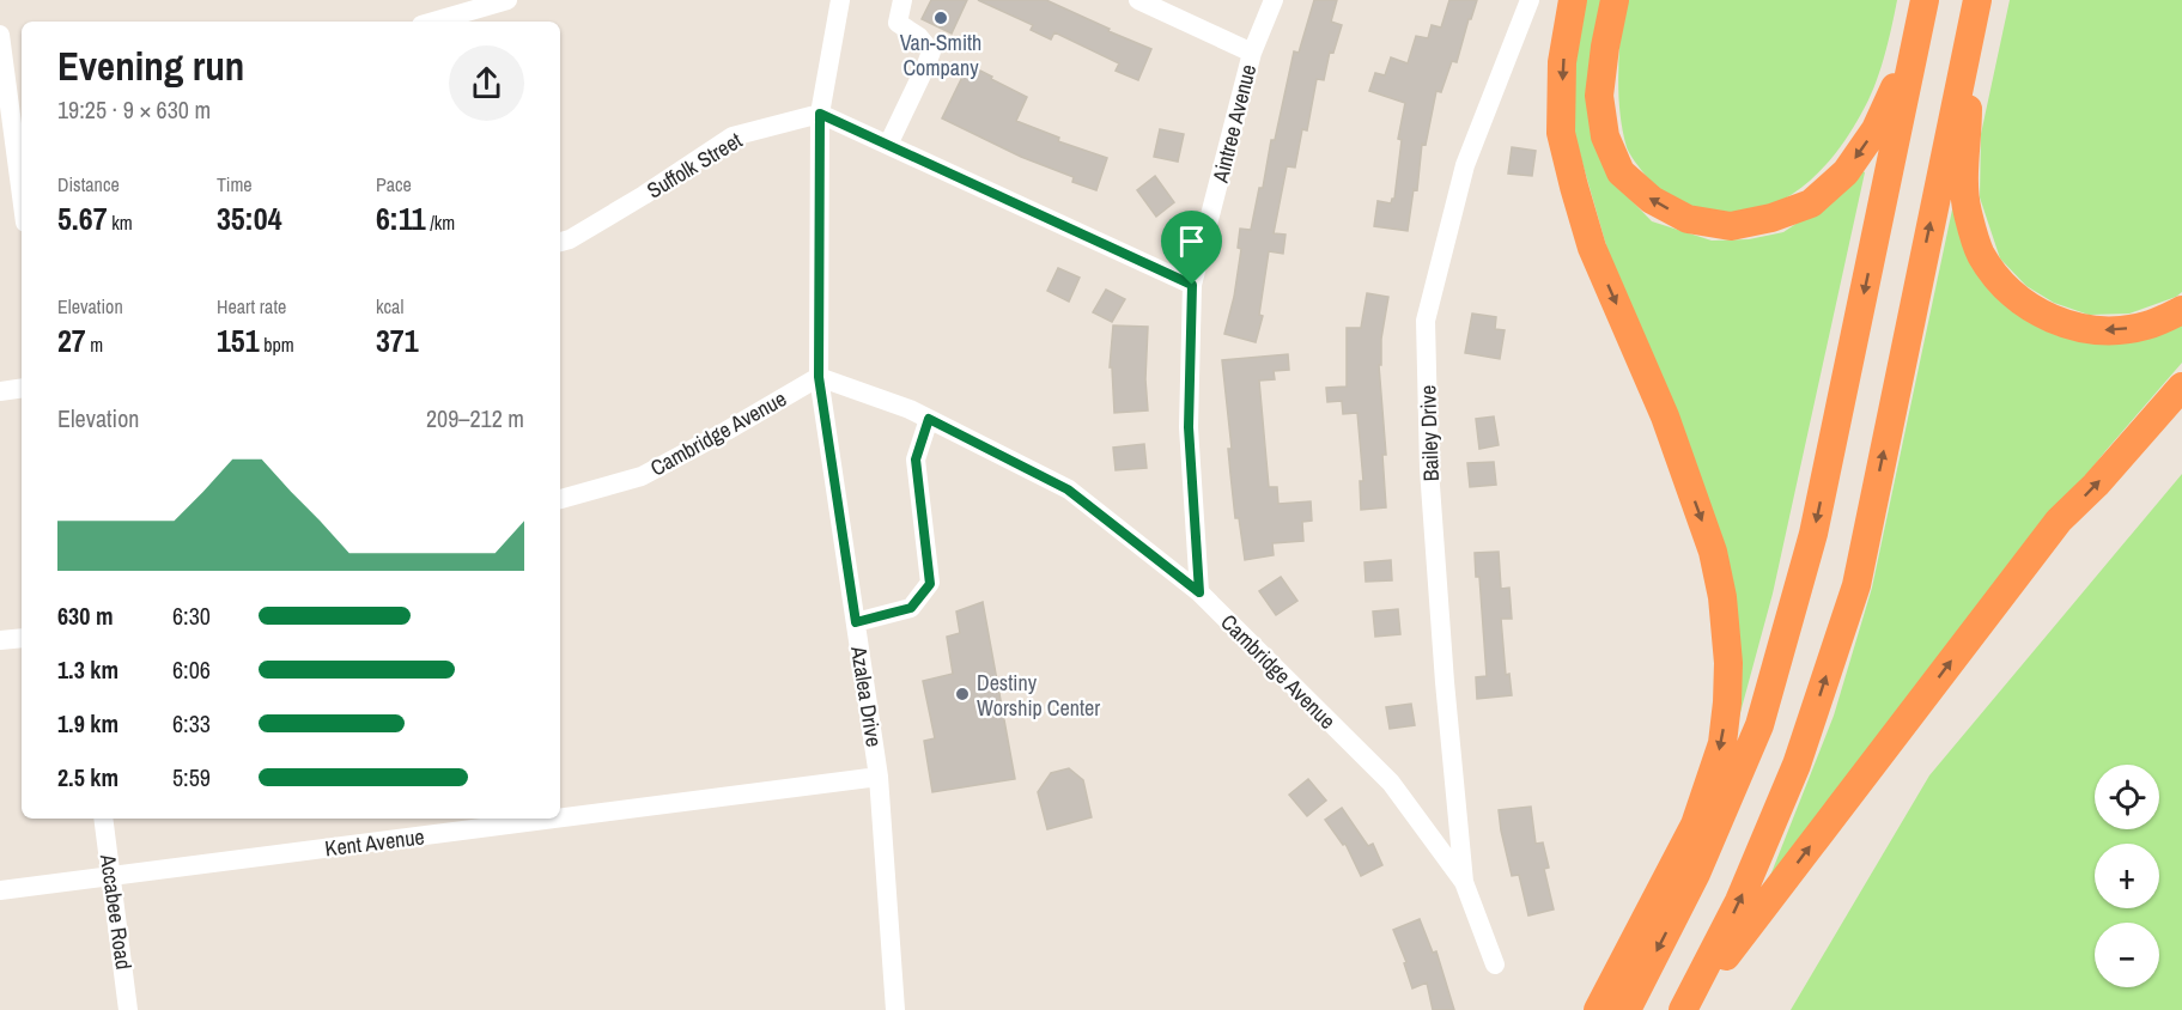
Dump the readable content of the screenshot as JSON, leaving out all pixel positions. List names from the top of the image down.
{
  "streets": {
    "street": [
      "Aintree Avenue",
      "Suffolk Street",
      "Cambridge Avenue",
      "Bailey Drive",
      "Azalea Drive",
      "Kent Avenue",
      "Accabee Road"
    ]
  },
  "crossings": [
    ["Aintree Avenue", "Cambridge Avenue"],
    ["Suffolk Street", "Azalea Drive"],
    ["Cambridge Avenue", "Bailey Drive"],
    ["Cambridge Avenue", "Azalea Drive"],
    ["Azalea Drive", "Kent Avenue"],
    ["Kent Avenue", "Accabee Road"]
  ],
  "places": ["Van-Smith Company", "Destiny Worship Center"],
  "page": {
    "heading": ["Evening run", "19:25 · 9 × 630 m"],
    "stats": [
      ["Distance", "5.67 km"],
      ["Time", "35:04"],
      ["Pace", "6:11 /km"],
      ["Elevation", "27 m"],
      ["Heart rate", "151 bpm"],
      ["kcal", "371"]
    ],
    "chart": ["Elevation", "209–212 m"],
    "list": [
      {
        "name": "630 m",
        "note": "6:30"
      },
      {
        "name": "1.3 km",
        "note": "6:06"
      },
      {
        "name": "1.9 km",
        "note": "6:33"
      },
      {
        "name": "2.5 km",
        "note": "5:59"
      }
    ],
    "map_buttons": ["+", "−"]
  }
}
